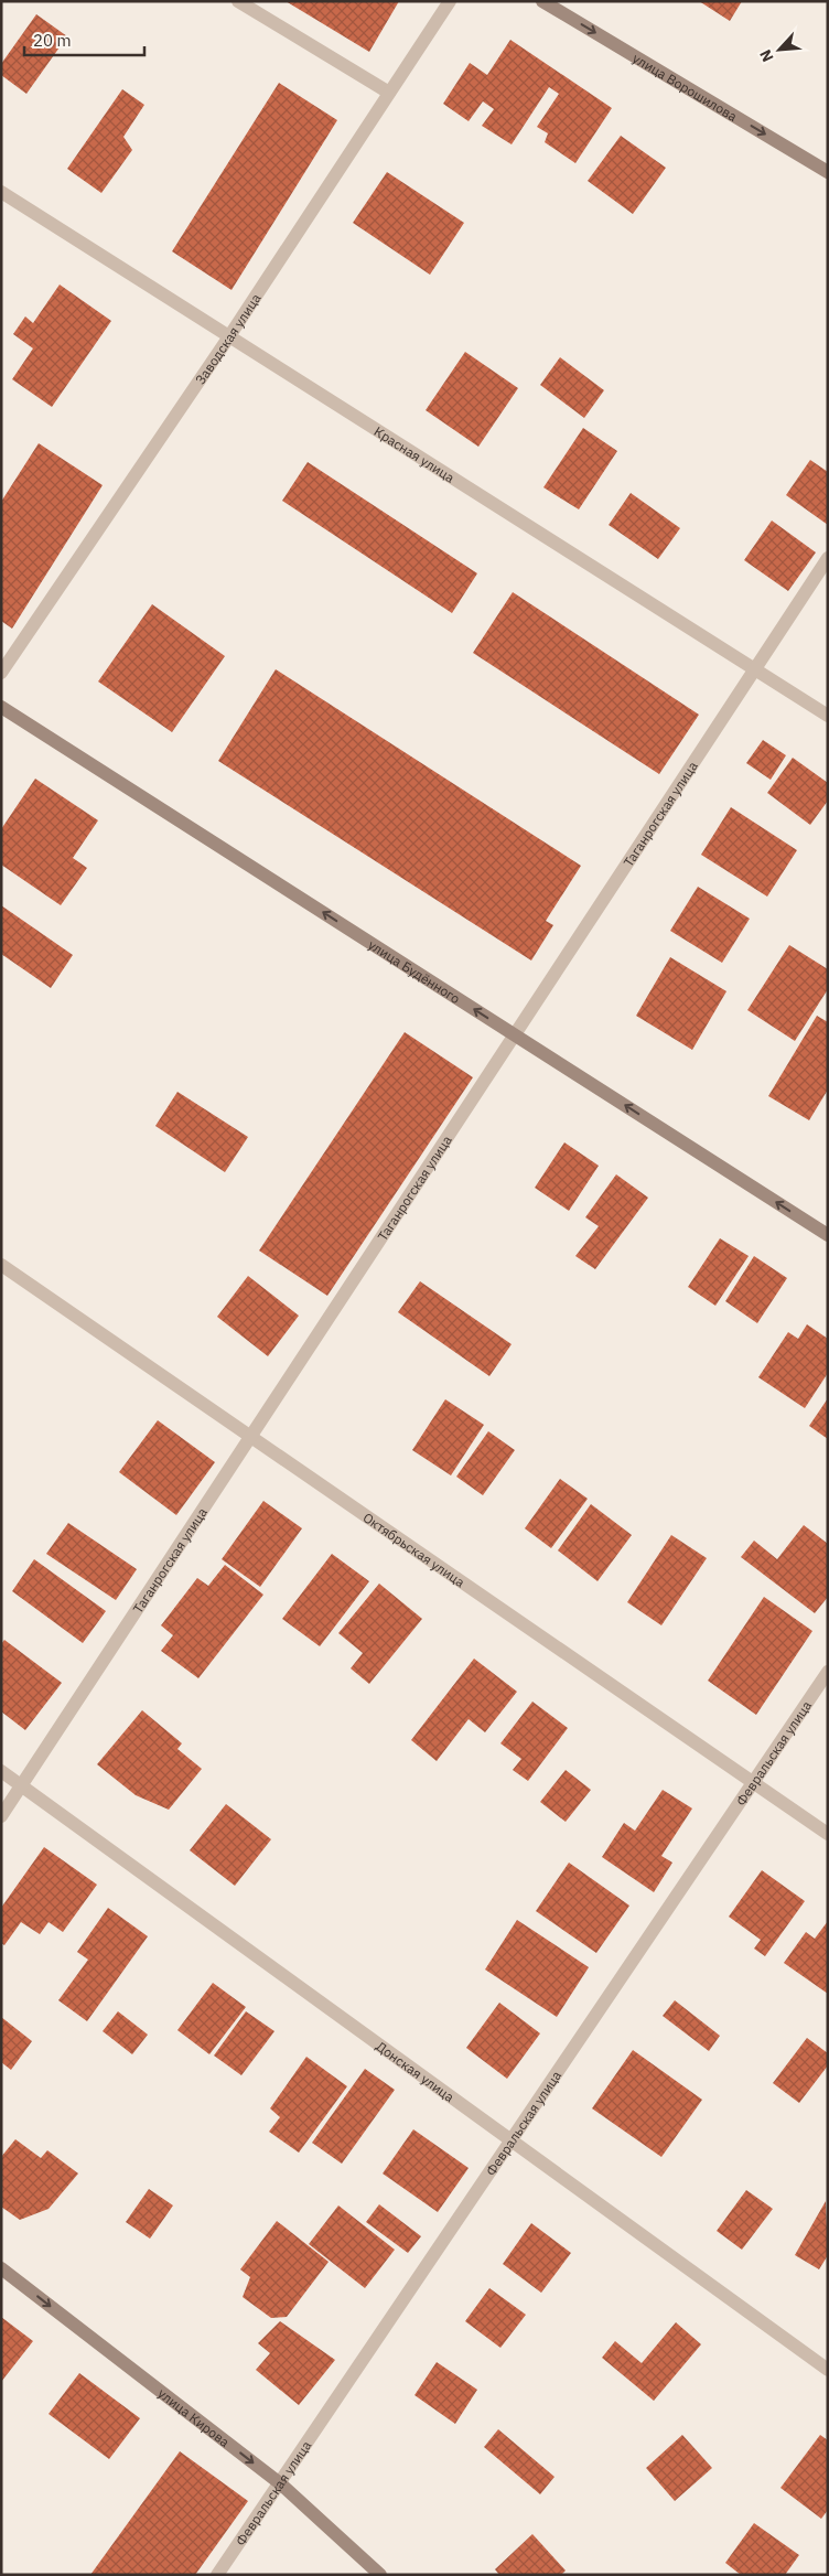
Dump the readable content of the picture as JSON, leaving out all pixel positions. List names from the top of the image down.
{
  "streets": {
    "street": [
      "улица Ворошилова",
      "Заводская улица",
      "Красная улица",
      "Таганрогская улица",
      "улица Будённого",
      "Октябрьская улица",
      "Февральская улица",
      "Донская улица",
      "улица Кирова"
    ]
  },
  "crossings": [
    ["Заводская улица", "Красная улица"],
    ["Красная улица", "Таганрогская улица"],
    ["Таганрогская улица", "улица Будённого"],
    ["Таганрогская улица", "Октябрьская улица"],
    ["Таганрогская улица", "Донская улица"],
    ["Октябрьская улица", "Февральская улица"],
    ["Февральская улица", "Донская улица"],
    ["Февральская улица", "улица Кирова"]
  ],
  "one_way": ["улица Ворошилова", "улица Будённого", "улица Кирова"],
  "scale_bar": "20 m",
  "north": "bottom left"
}
